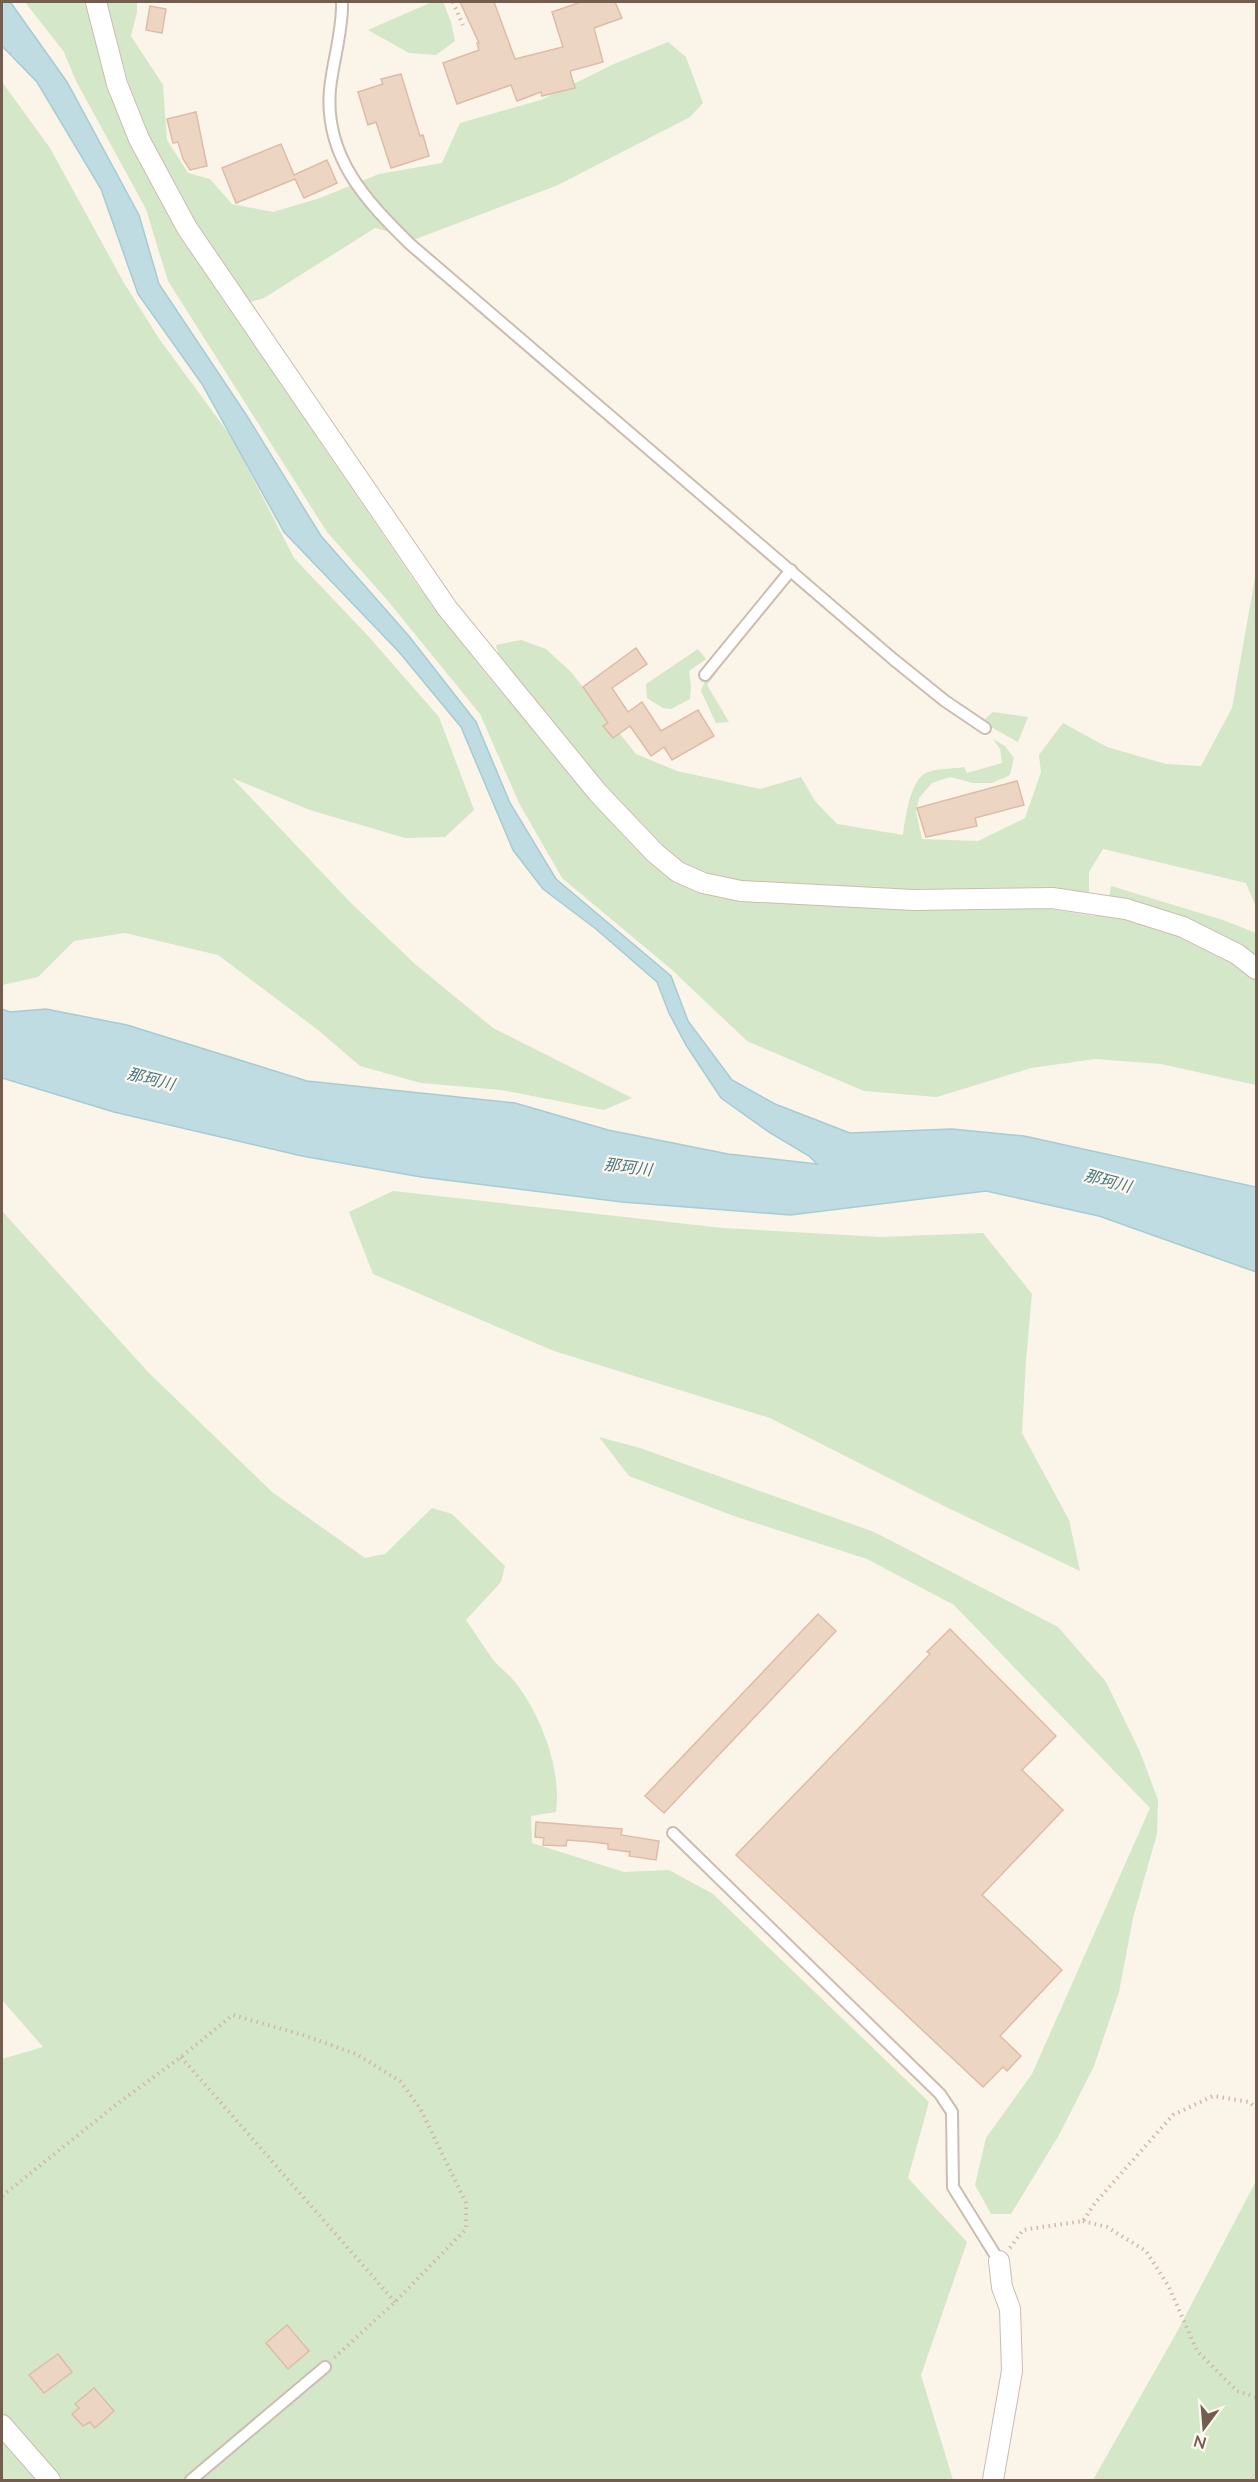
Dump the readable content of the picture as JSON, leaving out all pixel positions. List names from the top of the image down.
{
  "water": ["那珂川"],
  "north": "bottom"
}
